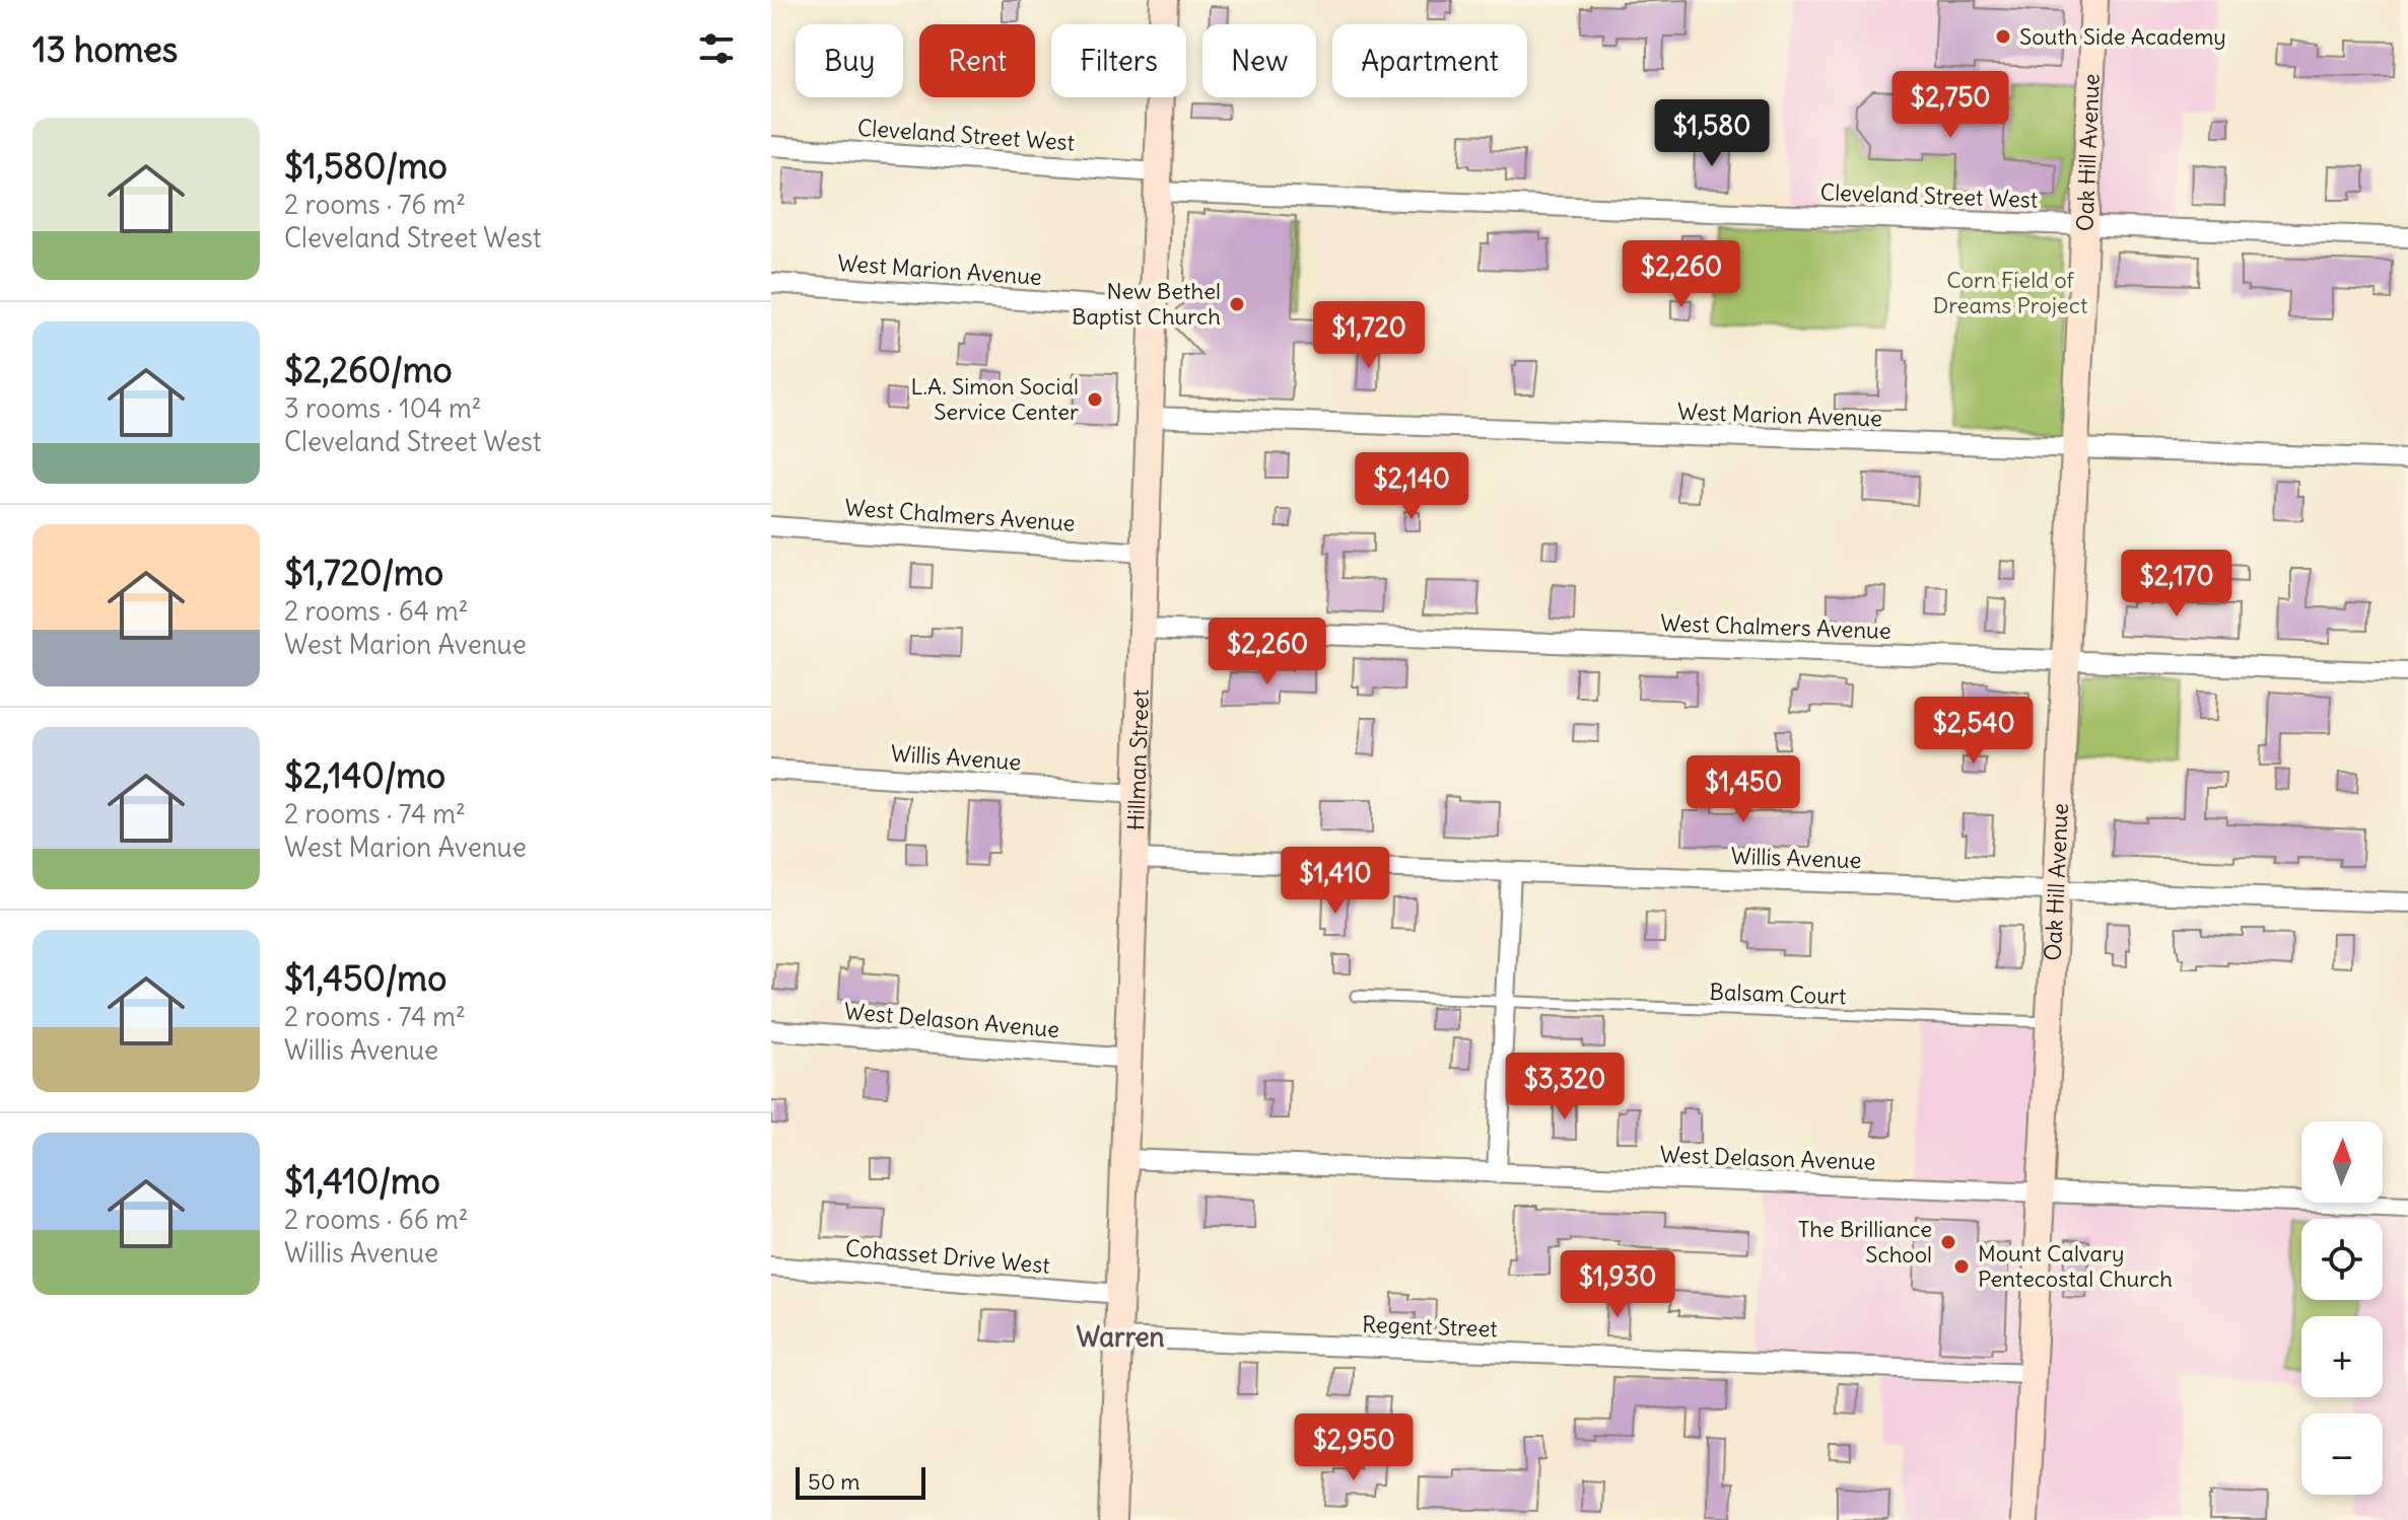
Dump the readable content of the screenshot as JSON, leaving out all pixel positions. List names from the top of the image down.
{
  "streets": {
    "street": [
      "Cleveland Street West",
      "Oak Hill Avenue",
      "West Marion Avenue",
      "West Chalmers Avenue",
      "Willis Avenue",
      "Hillman Street",
      "West Delason Avenue",
      "Cohasset Drive West",
      "Regent Street"
    ],
    "lane": ["Balsam Court"]
  },
  "crossings": [
    ["Cleveland Street West", "Oak Hill Avenue"],
    ["Cleveland Street West", "Hillman Street"],
    ["Oak Hill Avenue", "West Marion Avenue"],
    ["Oak Hill Avenue", "West Chalmers Avenue"],
    ["Oak Hill Avenue", "Willis Avenue"],
    ["Oak Hill Avenue", "Balsam Court"],
    ["Oak Hill Avenue", "West Delason Avenue"],
    ["Oak Hill Avenue", "Regent Street"],
    ["West Marion Avenue", "Hillman Street"],
    ["West Chalmers Avenue", "Hillman Street"],
    ["Willis Avenue", "Hillman Street"],
    ["Hillman Street", "West Delason Avenue"],
    ["Hillman Street", "Cohasset Drive West"],
    ["Hillman Street", "Regent Street"]
  ],
  "districts": ["Warren"],
  "parks": ["Corn Field of Dreams Project"],
  "places": [
    "South Side Academy",
    "New Bethel Baptist Church",
    "L.A. Simon Social Service Center",
    "The Brilliance School",
    "Mount Calvary Pentecostal Church"
  ],
  "scale_bar": "50 m",
  "north": "top",
  "page": {
    "heading": "13 homes",
    "chip": [
      "Buy",
      "Rent",
      "Filters",
      "New",
      "Apartment"
    ],
    "price": [
      "$2,750",
      "$1,580",
      "$2,260",
      "$1,720",
      "$2,140",
      "$2,170",
      "$2,260",
      "$2,540",
      "$1,450",
      "$1,410",
      "$3,320",
      "$1,930",
      "$2,950"
    ],
    "list": [
      {
        "name": "$1,580/mo",
        "note": "2 rooms · 76 m² · Cleveland Street West"
      },
      {
        "name": "$2,260/mo",
        "note": "3 rooms · 104 m² · Cleveland Street West"
      },
      {
        "name": "$1,720/mo",
        "note": "2 rooms · 64 m² · West Marion Avenue"
      },
      {
        "name": "$2,140/mo",
        "note": "2 rooms · 74 m² · West Marion Avenue"
      },
      {
        "name": "$1,450/mo",
        "note": "2 rooms · 74 m² · Willis Avenue"
      },
      {
        "name": "$1,410/mo",
        "note": "2 rooms · 66 m² · Willis Avenue"
      }
    ],
    "map_buttons": ["+", "−"],
    "scale": "50 m"
  }
}
